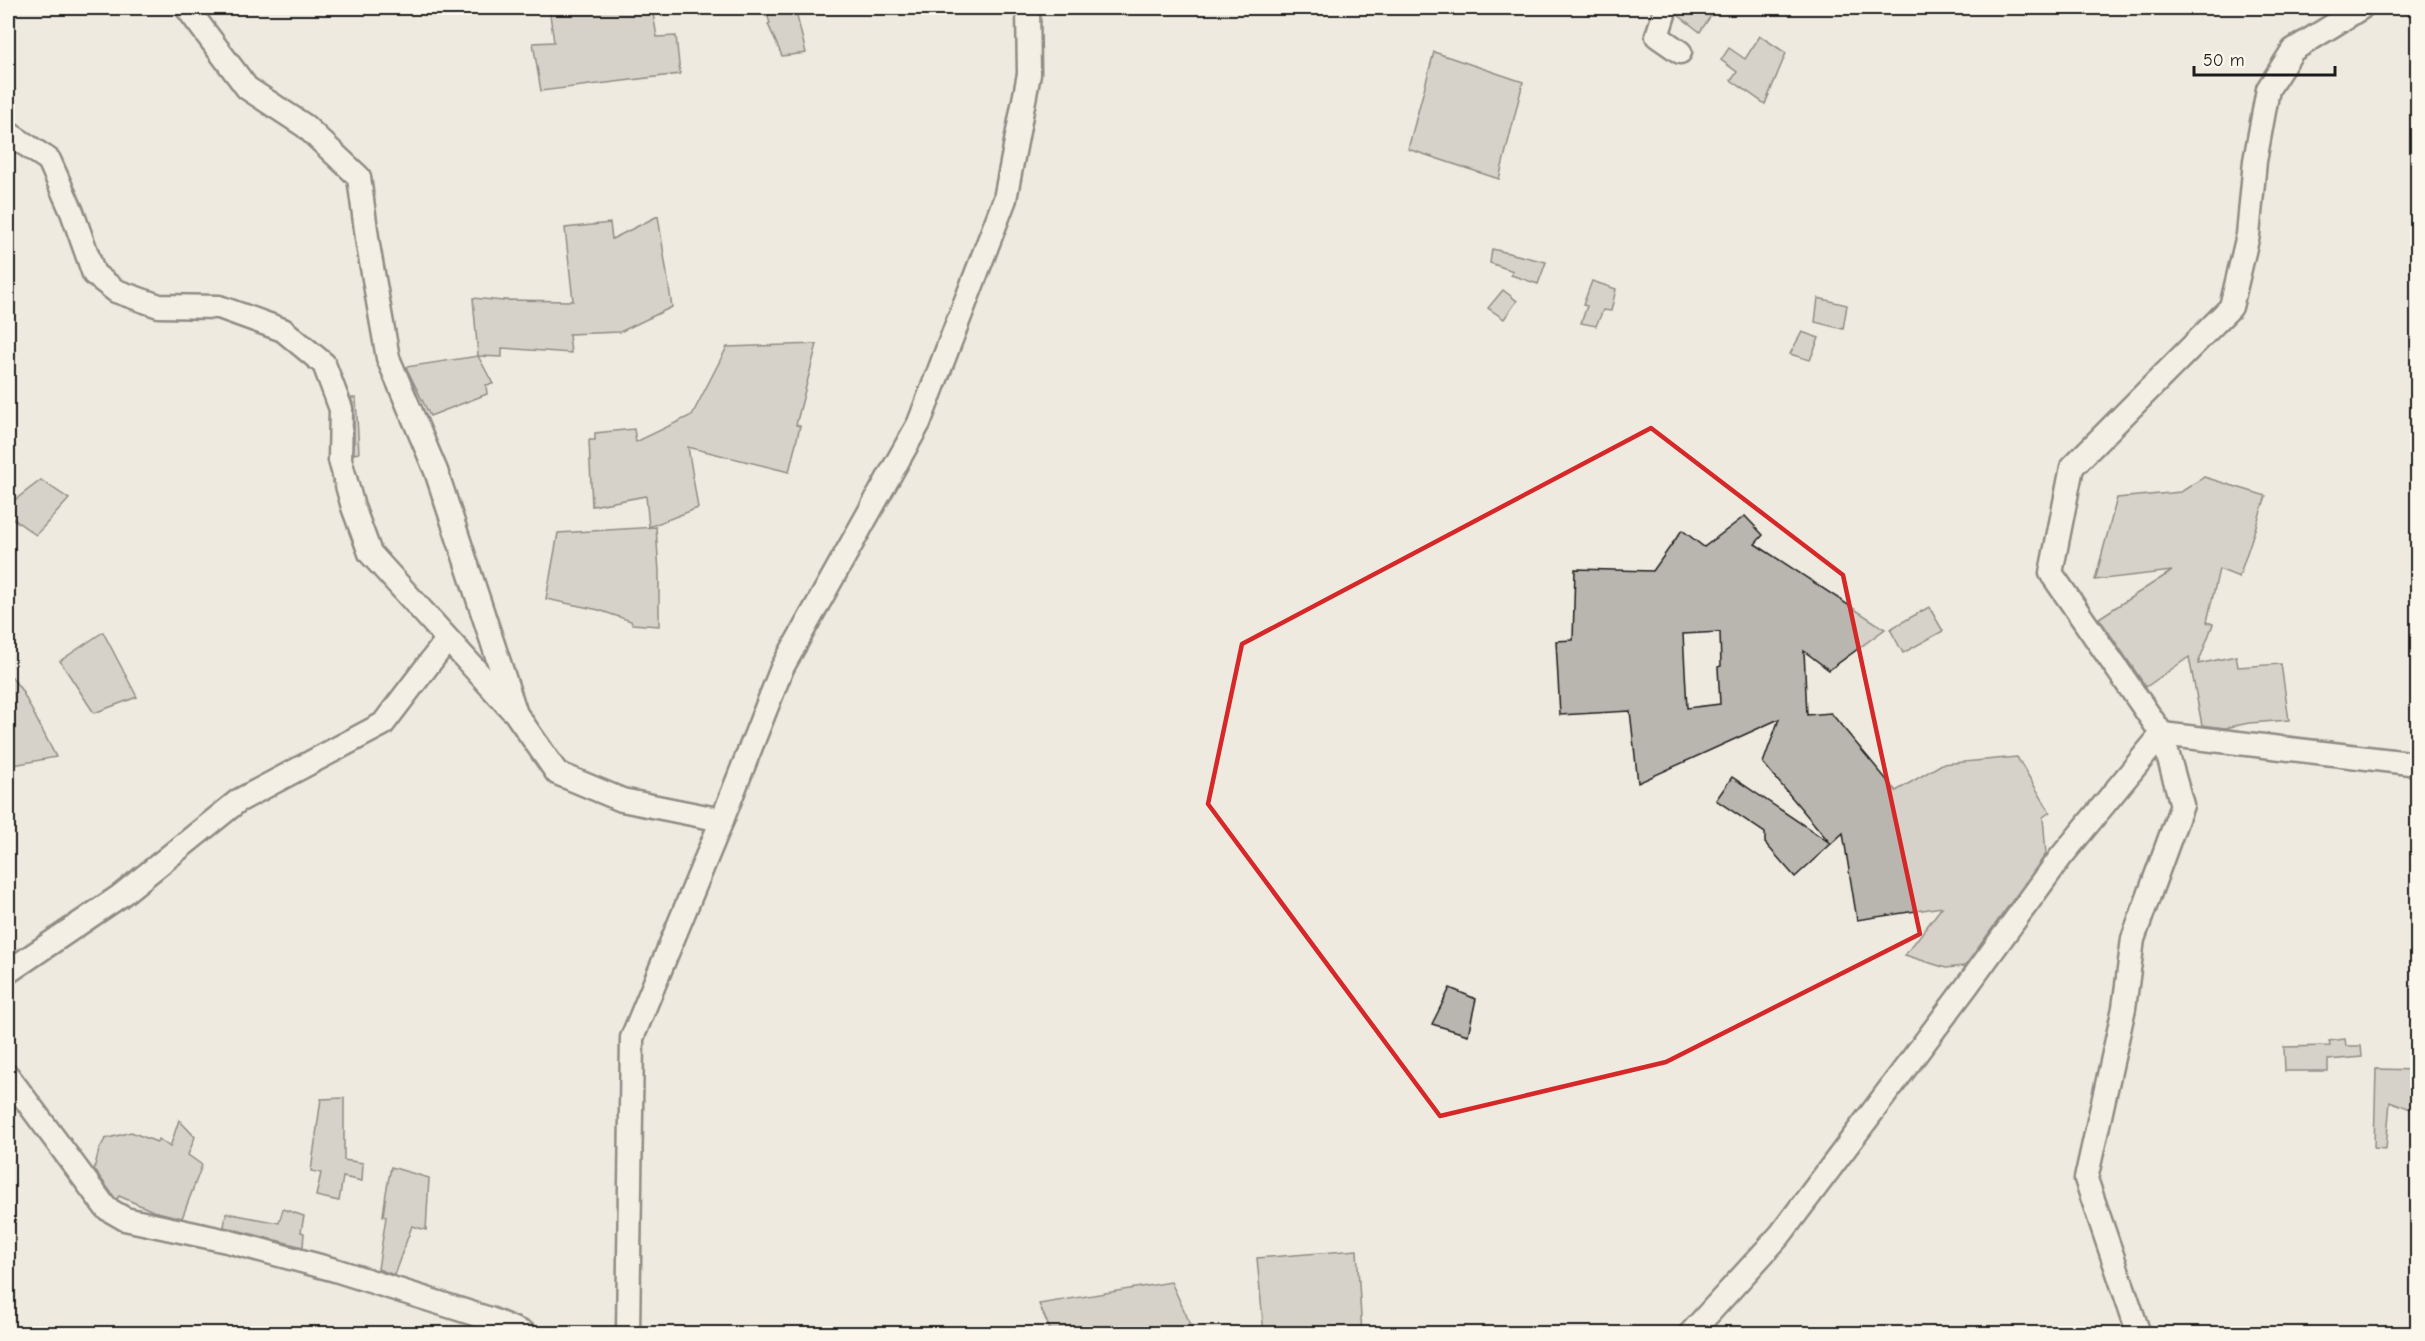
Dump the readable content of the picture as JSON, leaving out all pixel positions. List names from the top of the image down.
{
  "scale_bar": "50 m"
}
